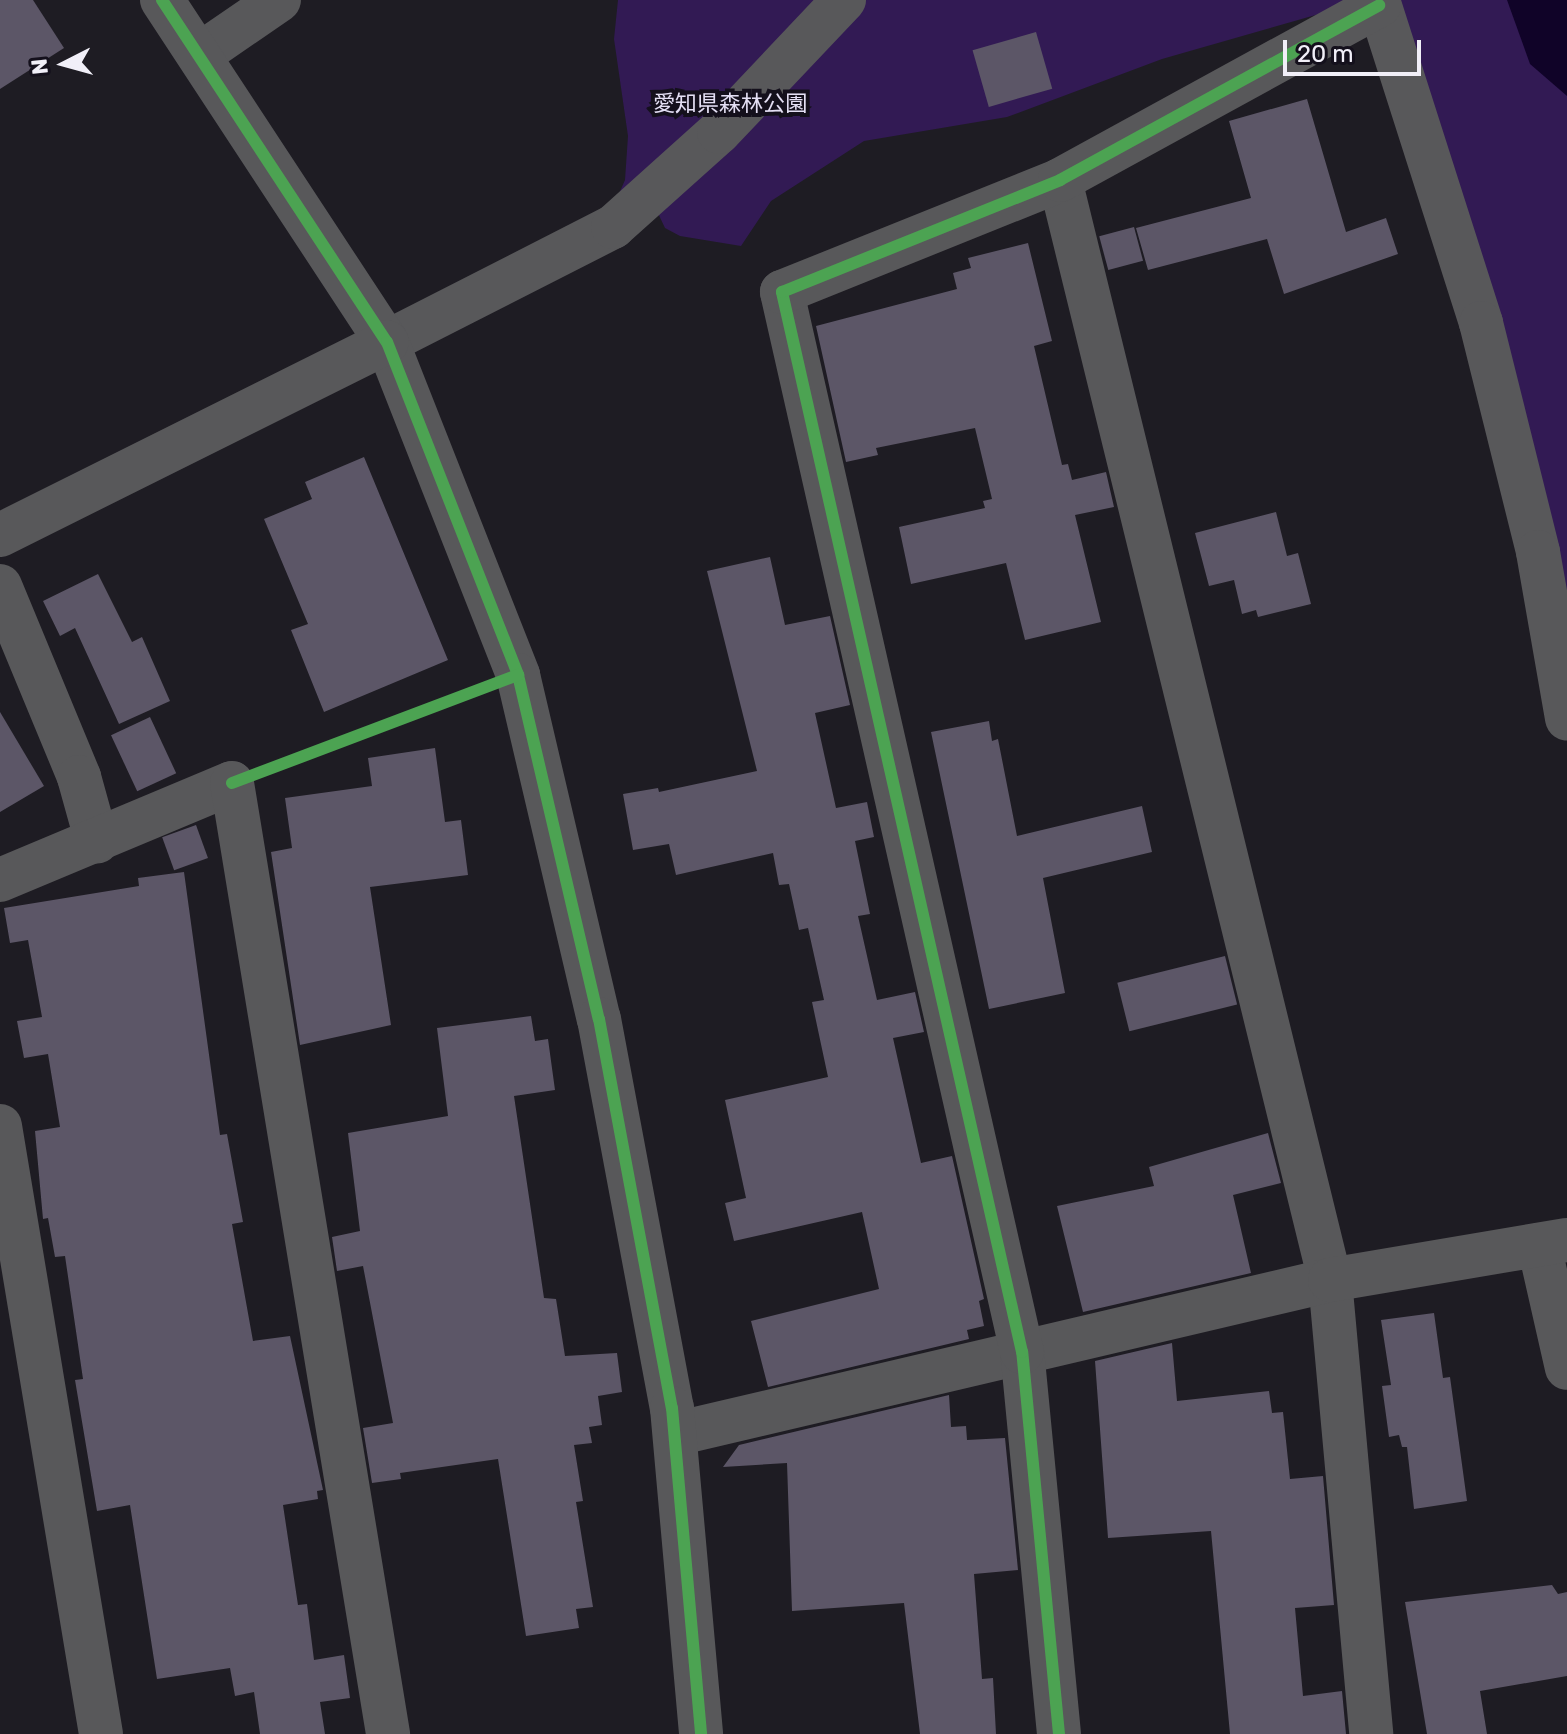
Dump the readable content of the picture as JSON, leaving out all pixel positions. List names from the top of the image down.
{
  "parks": ["愛知県森林公園"],
  "scale_bar": "20 m",
  "north": "left"
}
